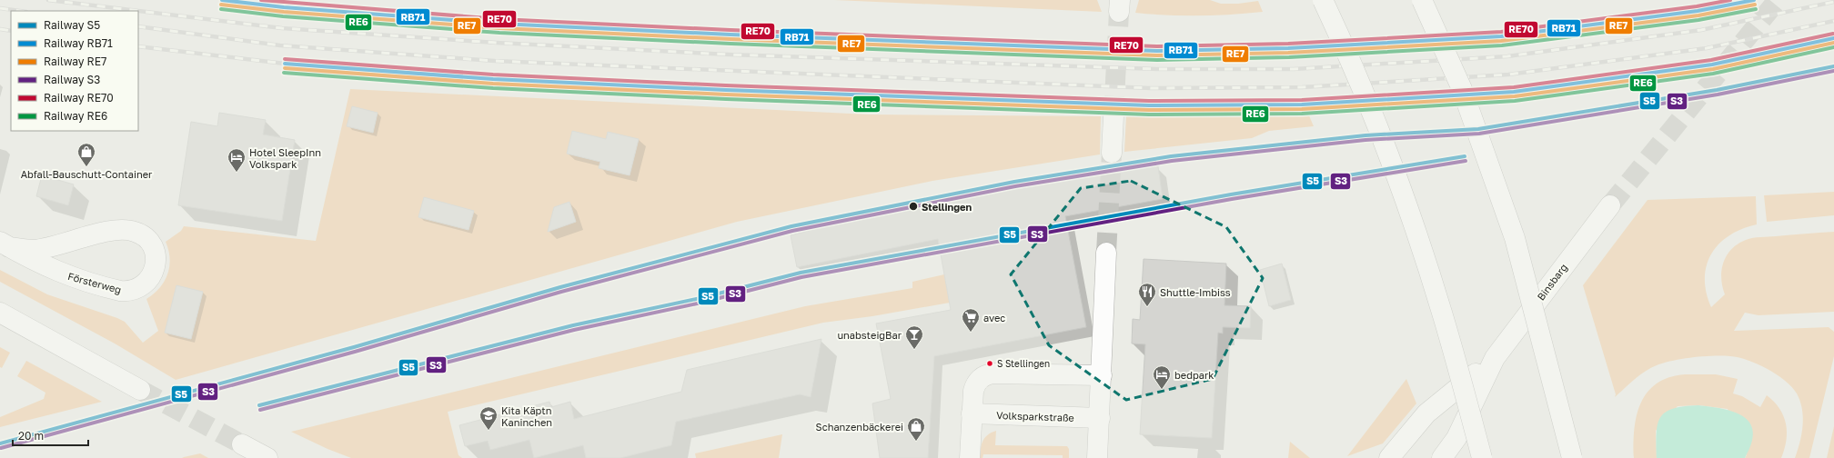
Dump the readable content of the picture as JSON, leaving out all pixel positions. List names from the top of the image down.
{
  "streets": {
    "main road": ["Binsbarg", "Försterweg", "Volksparkstraße"]
  },
  "places": {
    "shop": ["Abfall-Bauschutt-Container", "Schanzenbäckerei"],
    "hotel": ["Hotel SleepInn Volkspark", "bedpark"],
    "other": ["Stellingen", "S Stellingen"],
    "restaurant": ["Shuttle-Imbiss"],
    "supermarket": ["avec"],
    "bar": ["unabsteigBar"],
    "school or university": ["Kita Käptn Kaninchen"]
  },
  "lines": [
    "rail line RB71",
    "rail line RE70",
    "rail line RE7",
    "rail line RE6",
    "rail line S5",
    "rail line S3"
  ],
  "legend": [
    "Railway S5",
    "Railway RB71",
    "Railway RE7",
    "Railway S3",
    "Railway RE70",
    "Railway RE6"
  ],
  "scale_bar": "20 m"
}
